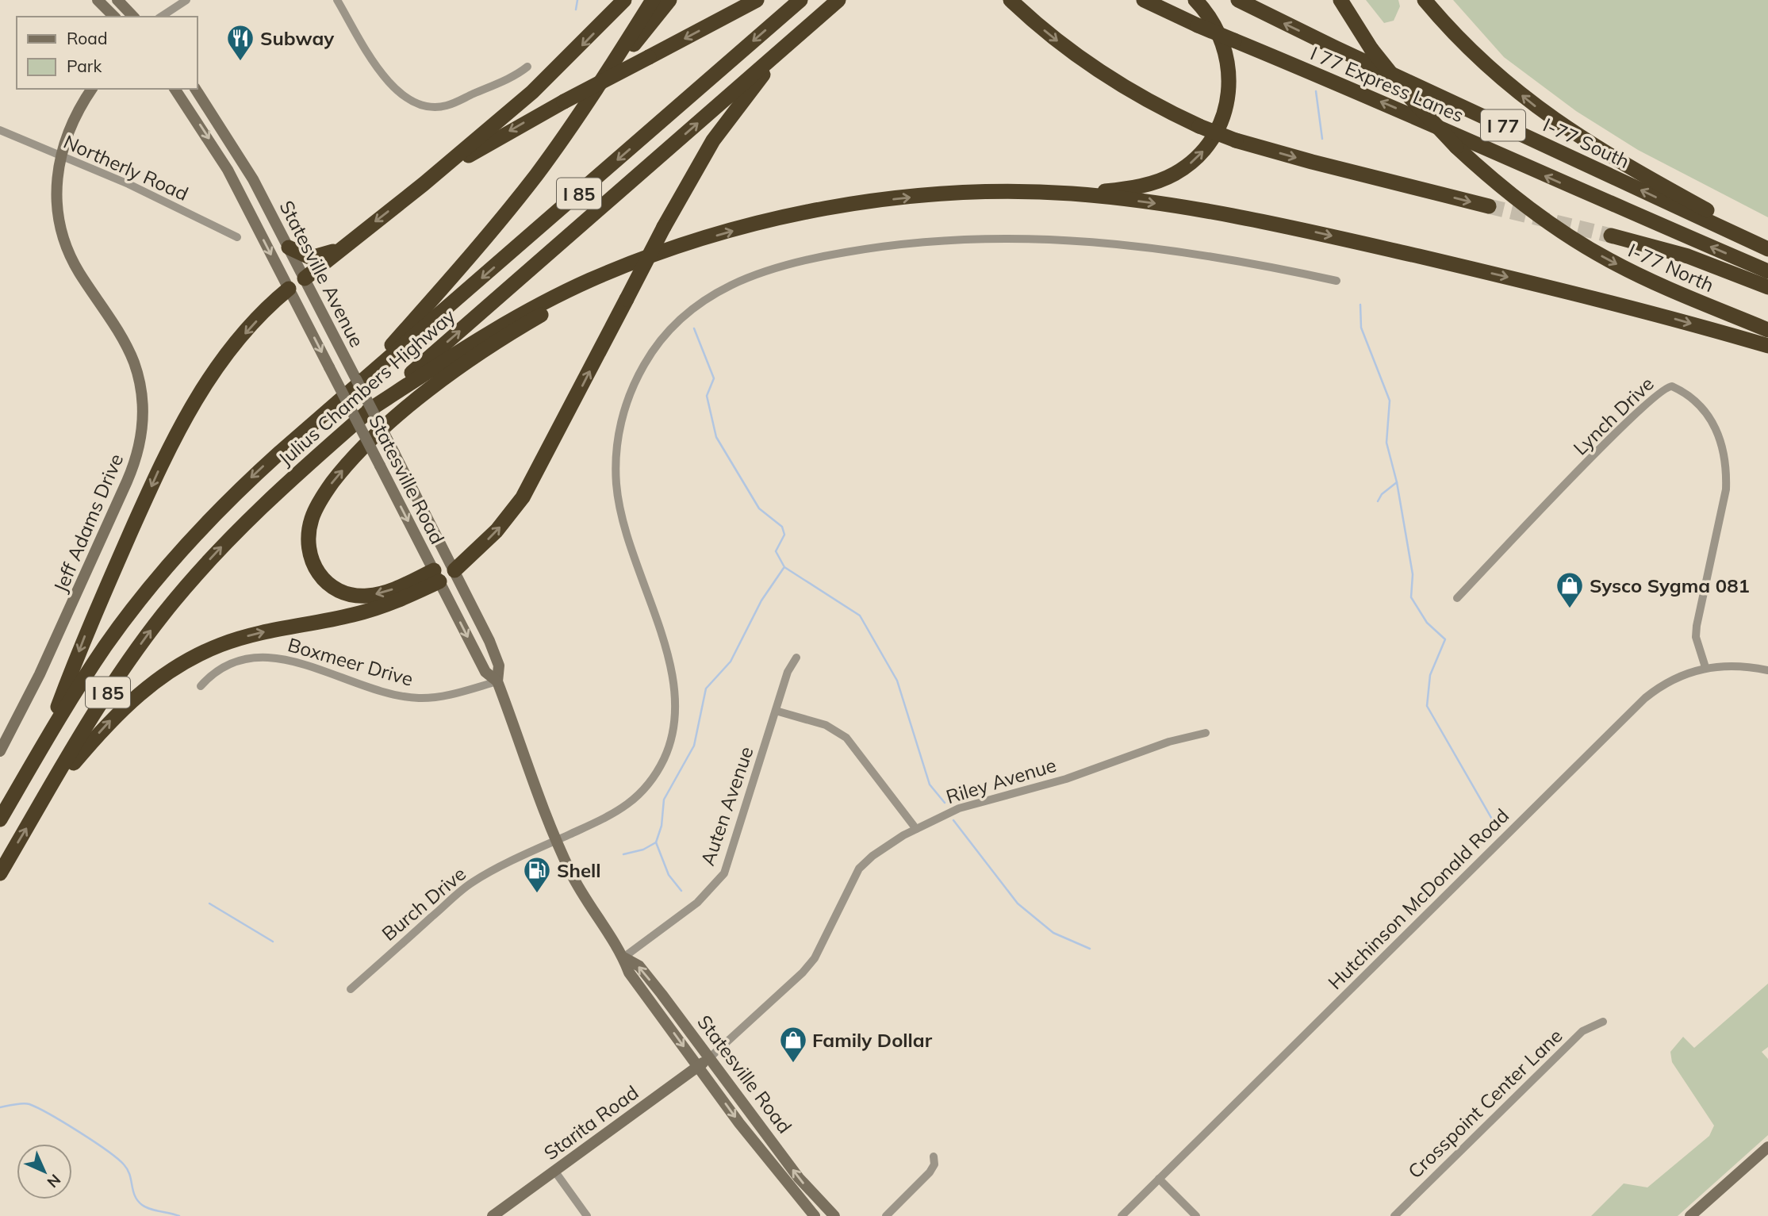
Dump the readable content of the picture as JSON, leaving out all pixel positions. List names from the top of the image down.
{
  "streets": {
    "highway": [
      "I 77 Express Lanes",
      "I 77",
      "I-77 South",
      "I 85",
      "I-77 North",
      "Julius Chambers Highway"
    ],
    "main road": [
      "Statesville Avenue",
      "Statesville Road",
      "Jeff Adams Drive",
      "Starita Road"
    ],
    "street": [
      "Northerly Road",
      "Lynch Drive",
      "Boxmeer Drive",
      "Riley Avenue",
      "Auten Avenue",
      "Hutchinson McDonald Road",
      "Burch Drive",
      "Crosspoint Center Lane"
    ]
  },
  "crossings": [
    ["I 77", "I-77 North"],
    ["Northerly Road", "Jeff Adams Drive"],
    ["Statesville Avenue", "Statesville Road"],
    ["Lynch Drive", "Hutchinson McDonald Road"],
    ["Statesville Road", "Boxmeer Drive"],
    ["Statesville Road", "Riley Avenue"],
    ["Statesville Road", "Auten Avenue"],
    ["Statesville Road", "Burch Drive"],
    ["Statesville Road", "Starita Road"],
    ["Riley Avenue", "Starita Road"]
  ],
  "places": {
    "restaurant": ["Subway"],
    "shop": ["Sysco Sygma 081", "Family Dollar"],
    "fuel station": ["Shell"]
  },
  "legend": ["Road", "Park"],
  "north": "bottom right"
}
